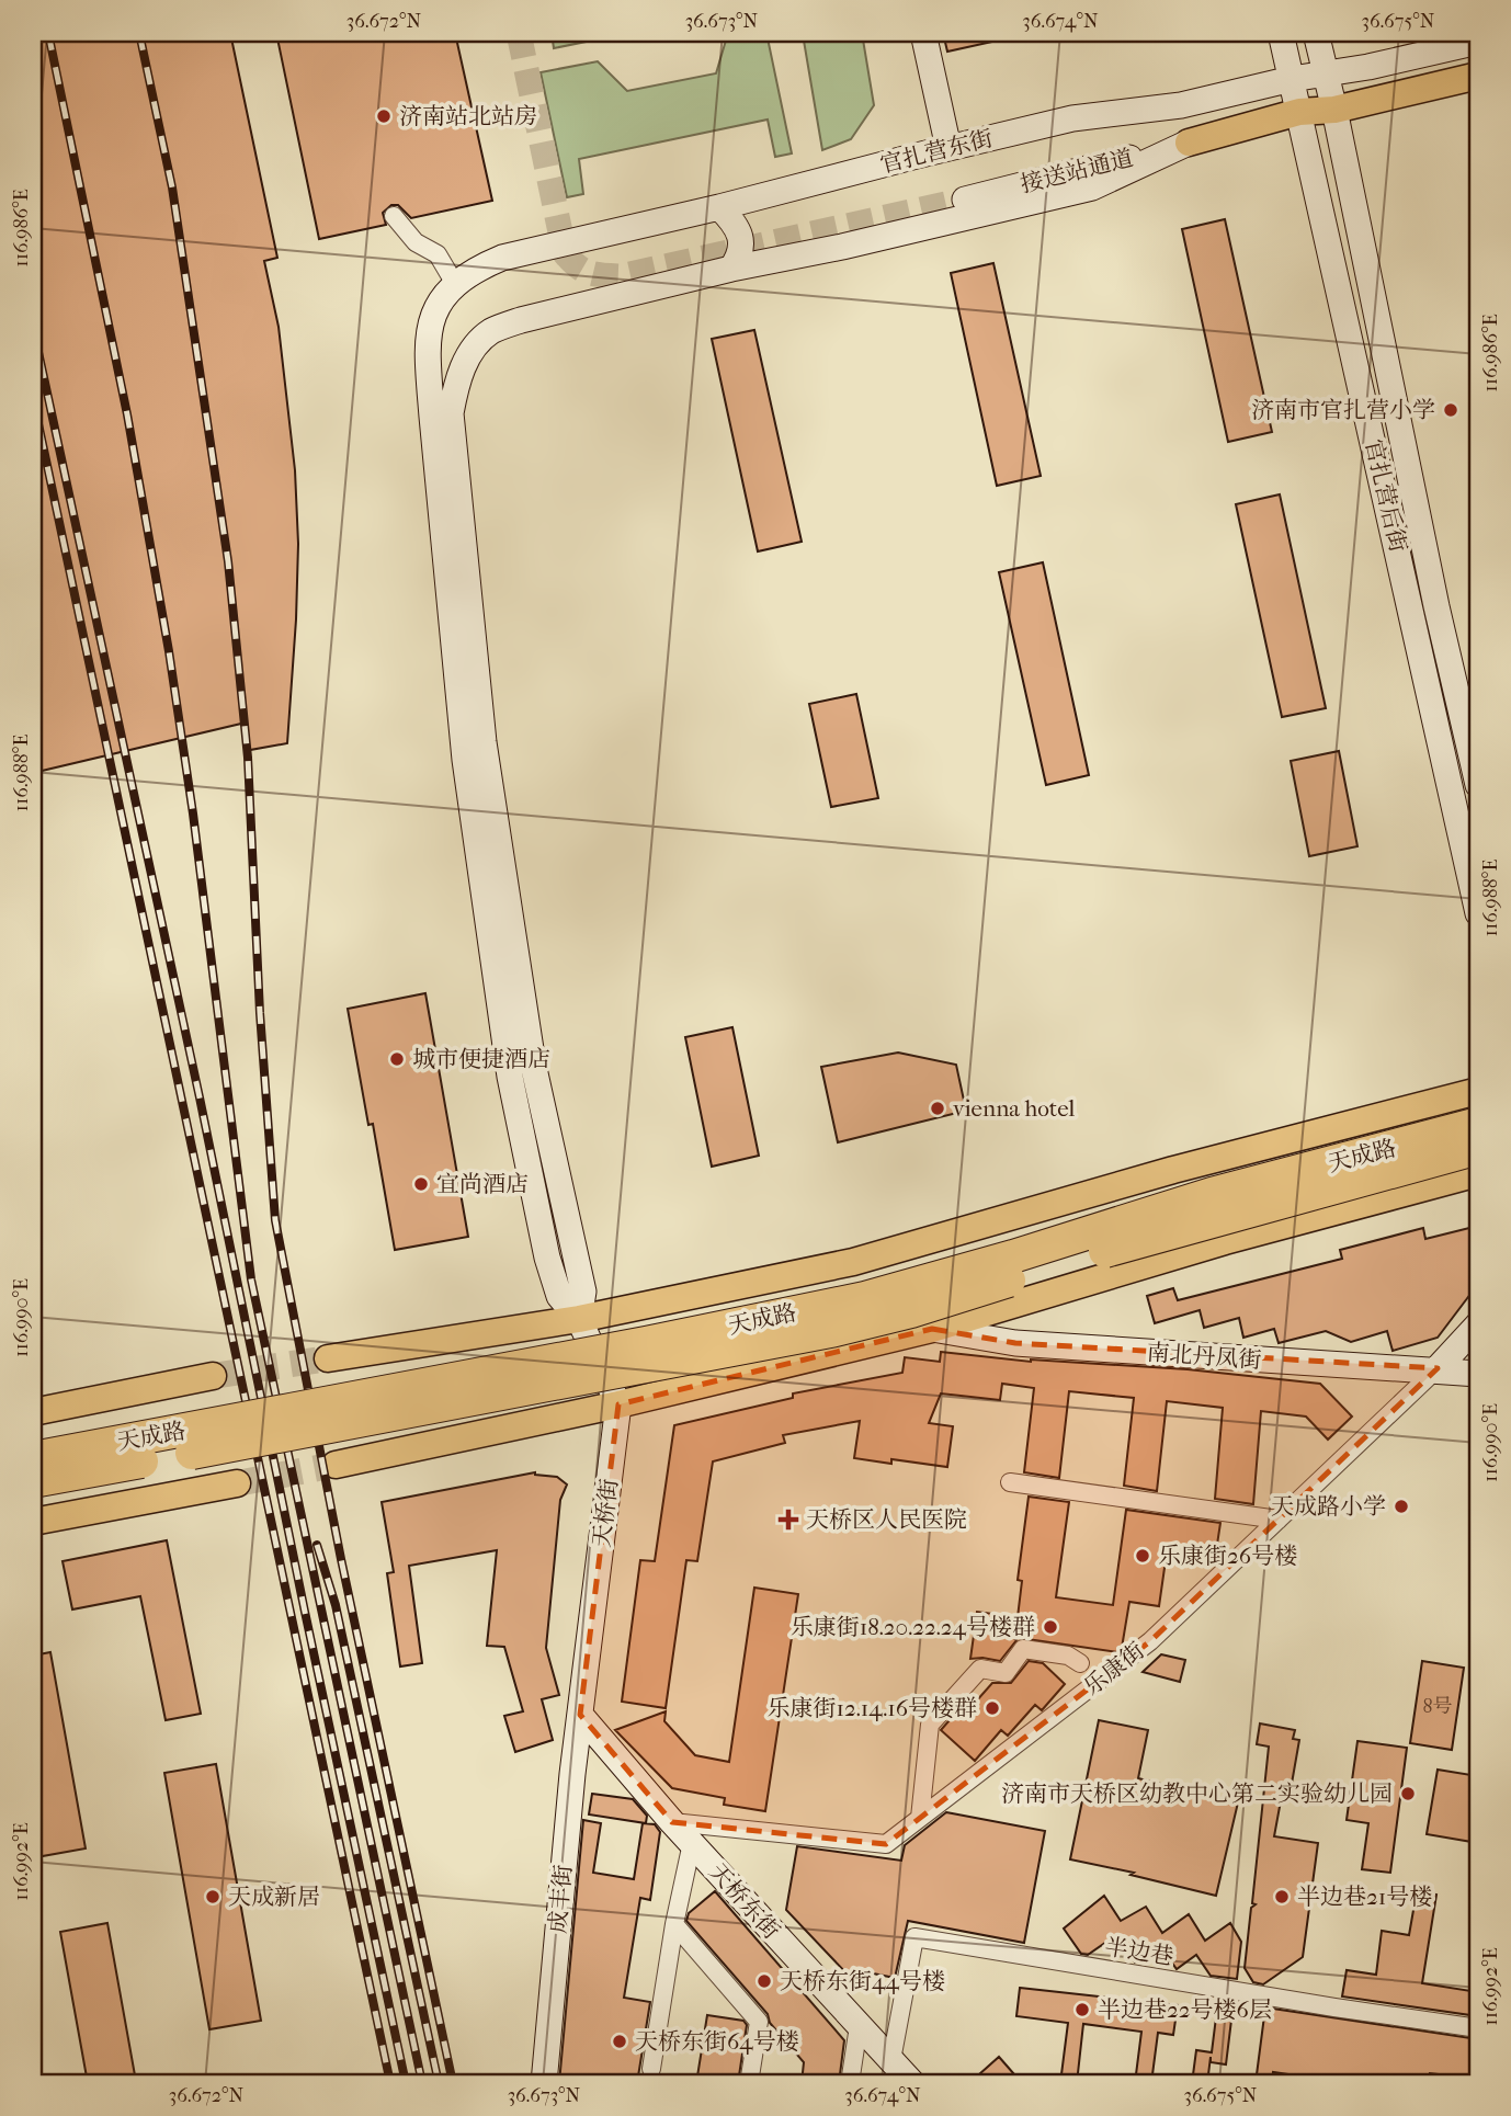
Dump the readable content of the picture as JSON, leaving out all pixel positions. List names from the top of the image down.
{
  "streets": {
    "highway": ["天成路"],
    "main road": [
      "官扎营东街",
      "接送站通道",
      "官扎营后街",
      "南北丹凤街",
      "天桥街",
      "乐康街",
      "成丰街",
      "天桥东街"
    ],
    "street": ["半边巷"]
  },
  "crossings": [
    ["官扎营东街", "官扎营后街"],
    ["官扎营东街", "天成路"],
    ["天成路", "南北丹凤街"],
    ["天成路", "天桥街"],
    ["南北丹凤街", "乐康街"],
    ["天桥街", "成丰街"],
    ["天桥街", "天桥东街"],
    ["乐康街", "天桥东街"],
    ["成丰街", "天桥东街"],
    ["天桥东街", "半边巷"]
  ],
  "places": {
    "other": [
      "济南站北站房",
      "济南市官扎营小学",
      "城市便捷酒店",
      "vienna hotel",
      "宜尚酒店",
      "天成路小学",
      "乐康街26号楼",
      "乐康街18.20.22.24号楼群",
      "乐康街12.14.16号楼群",
      "济南市天桥区幼教中心第二实验幼儿园",
      "天成新居",
      "半边巷21号楼",
      "天桥东街44号楼",
      "半边巷22号楼6层",
      "天桥东街64号楼"
    ],
    "health": ["天桥区人民医院"]
  },
  "house_numbers": ["8号"],
  "coordinates": [
    "36.672°N",
    "36.673°N",
    "36.674°N",
    "36.675°N",
    "116.986°E",
    "116.988°E",
    "116.990°E",
    "116.992°E"
  ]
}
